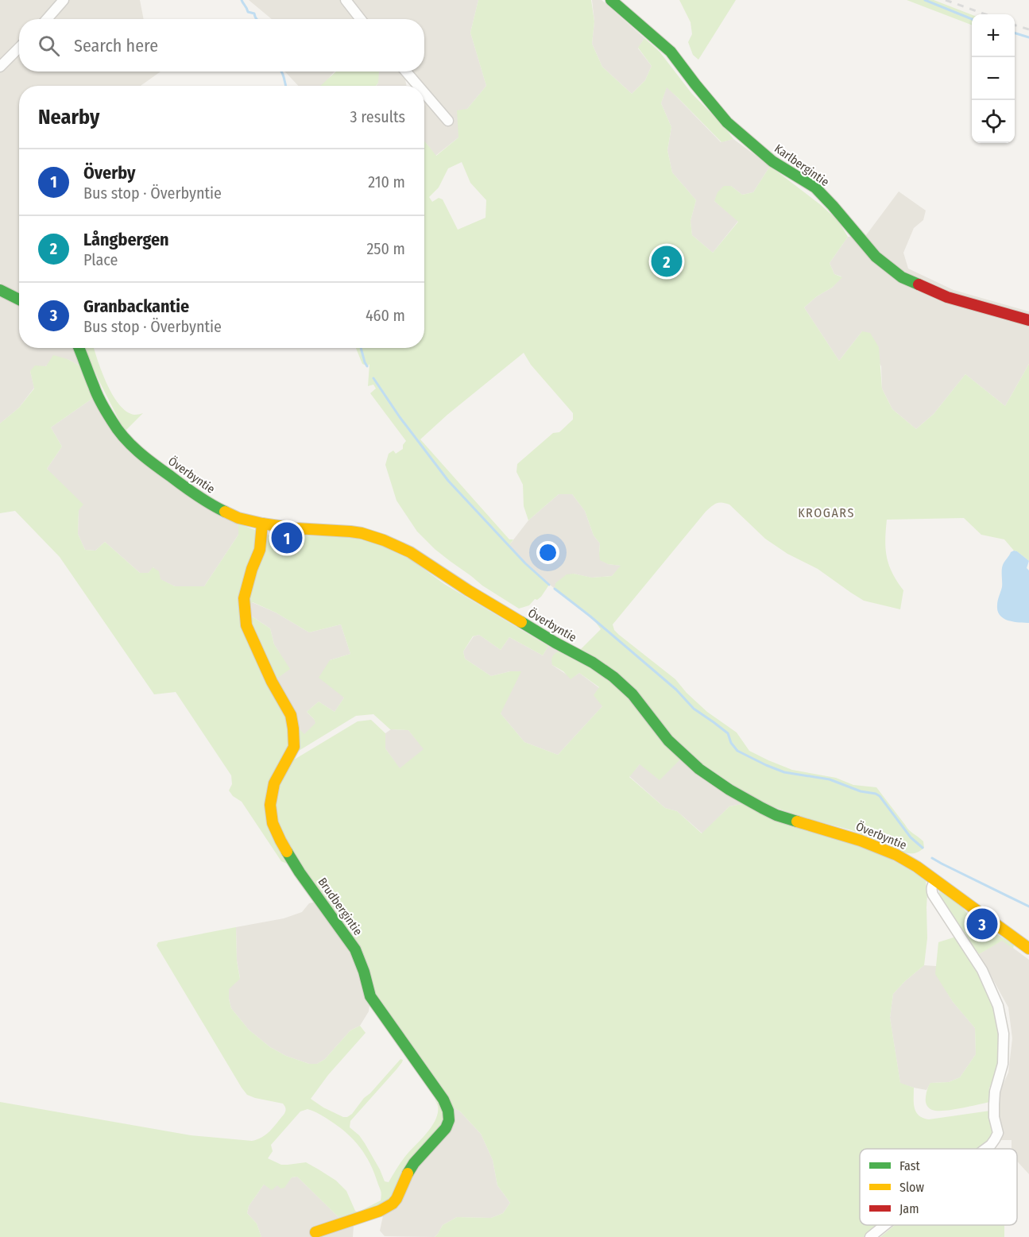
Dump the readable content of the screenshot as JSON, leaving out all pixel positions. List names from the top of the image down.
{
  "streets": {
    "street": ["Karlbergintie", "Överbyntie", "Brudbergintie"]
  },
  "crossings": [
    ["Överbyntie", "Brudbergintie"]
  ],
  "districts": ["KROGARS"],
  "legend": ["Fast", "Slow", "Jam"],
  "page": {
    "map_buttons": ["+", "−"],
    "search": "Search here",
    "heading": ["Nearby", "3 results"],
    "list": [
      {
        "mark": "1",
        "name": "Överby",
        "note": "Bus stop · Överbyntie",
        "value": "210 m"
      },
      {
        "mark": "2",
        "name": "Långbergen",
        "note": "Place",
        "value": "250 m"
      },
      {
        "mark": "3",
        "name": "Granbackantie",
        "note": "Bus stop · Överbyntie",
        "value": "460 m"
      }
    ],
    "pins": ["2", "1", "3"]
  }
}
